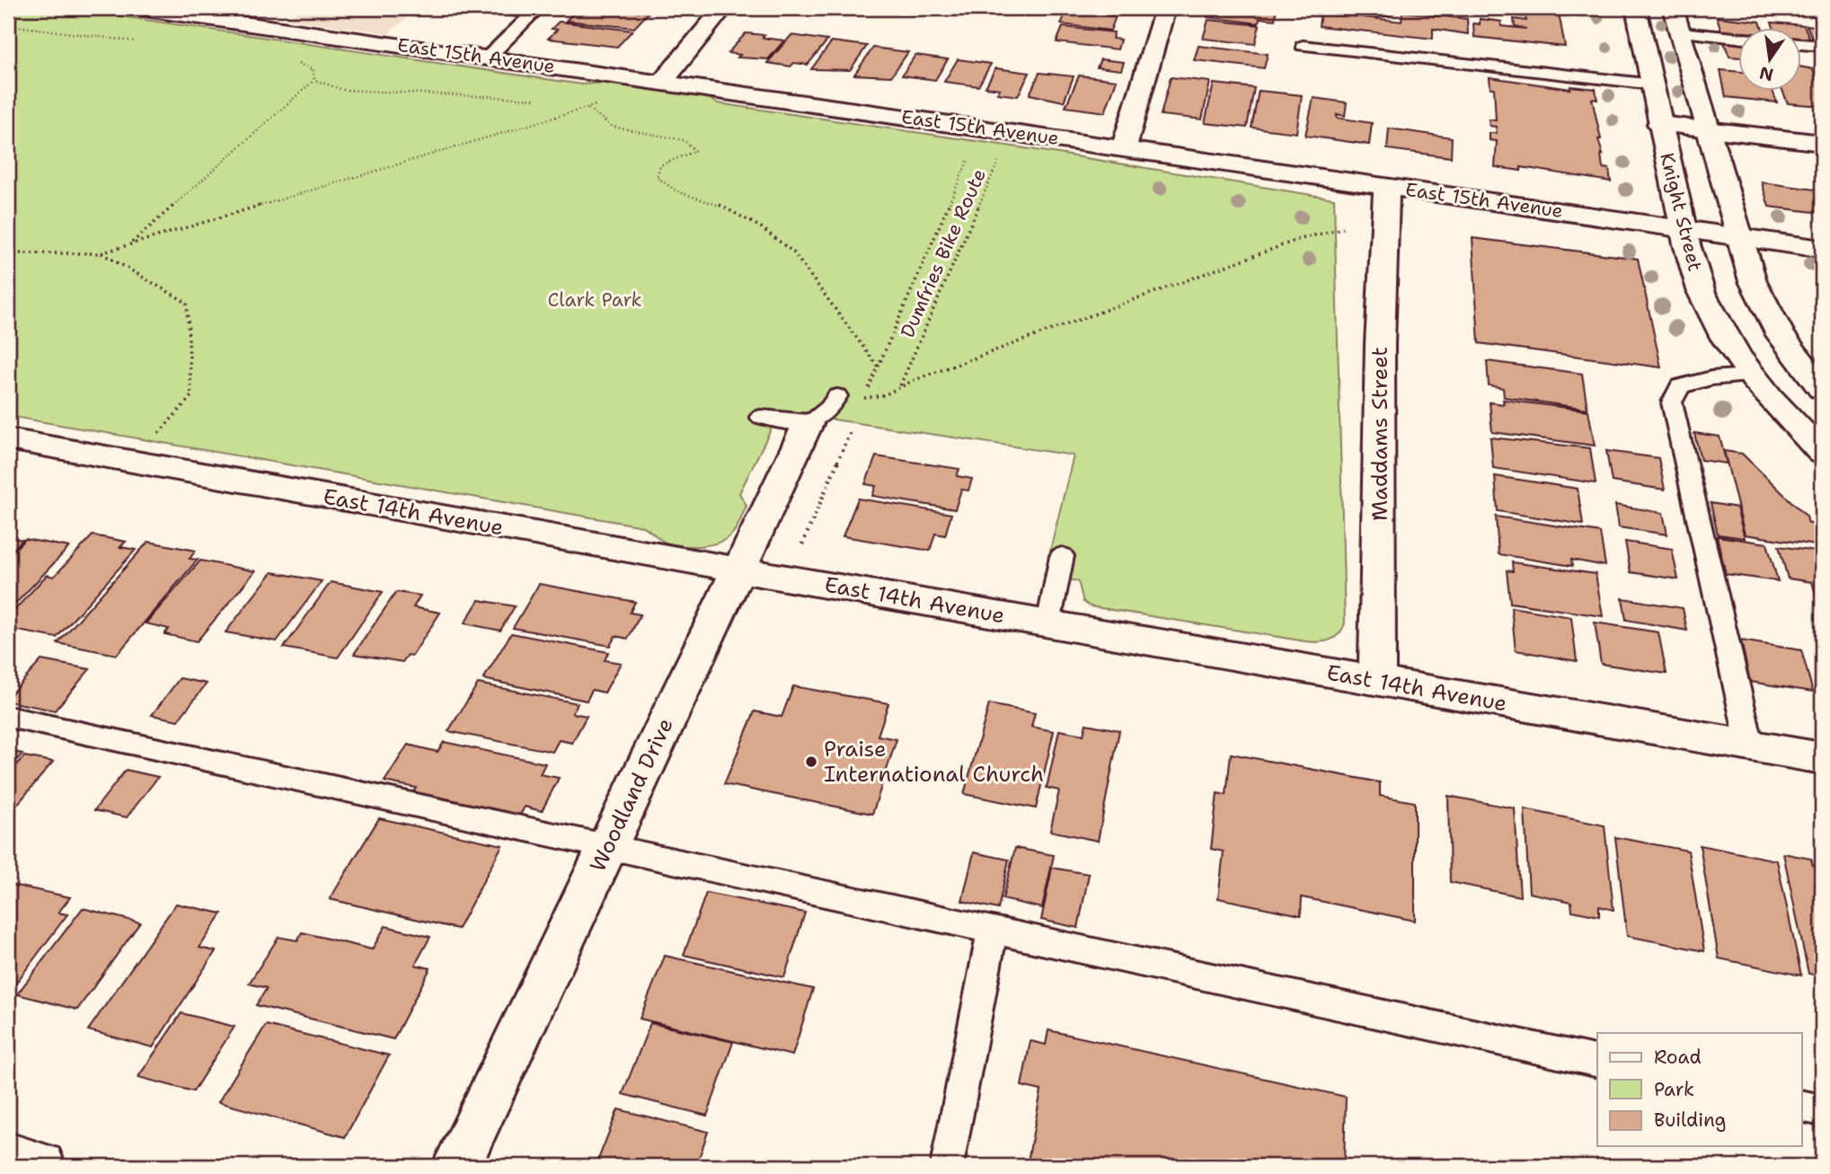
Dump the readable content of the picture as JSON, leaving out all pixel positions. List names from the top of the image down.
{
  "streets": {
    "street": [
      "East 15th Avenue",
      "Knight Street",
      "Maddams Street",
      "East 14th Avenue",
      "Woodland Drive"
    ],
    "path": ["Dumfries Bike Route"]
  },
  "crossings": [
    ["East 15th Avenue", "Knight Street"],
    ["East 15th Avenue", "Dumfries Bike Route"],
    ["East 15th Avenue", "Maddams Street"],
    ["Maddams Street", "East 14th Avenue"],
    ["East 14th Avenue", "Woodland Drive"]
  ],
  "parks": ["Clark Park"],
  "places": ["Praise International Church"],
  "legend": ["Road", "Park", "Building"],
  "north": "bottom"
}
